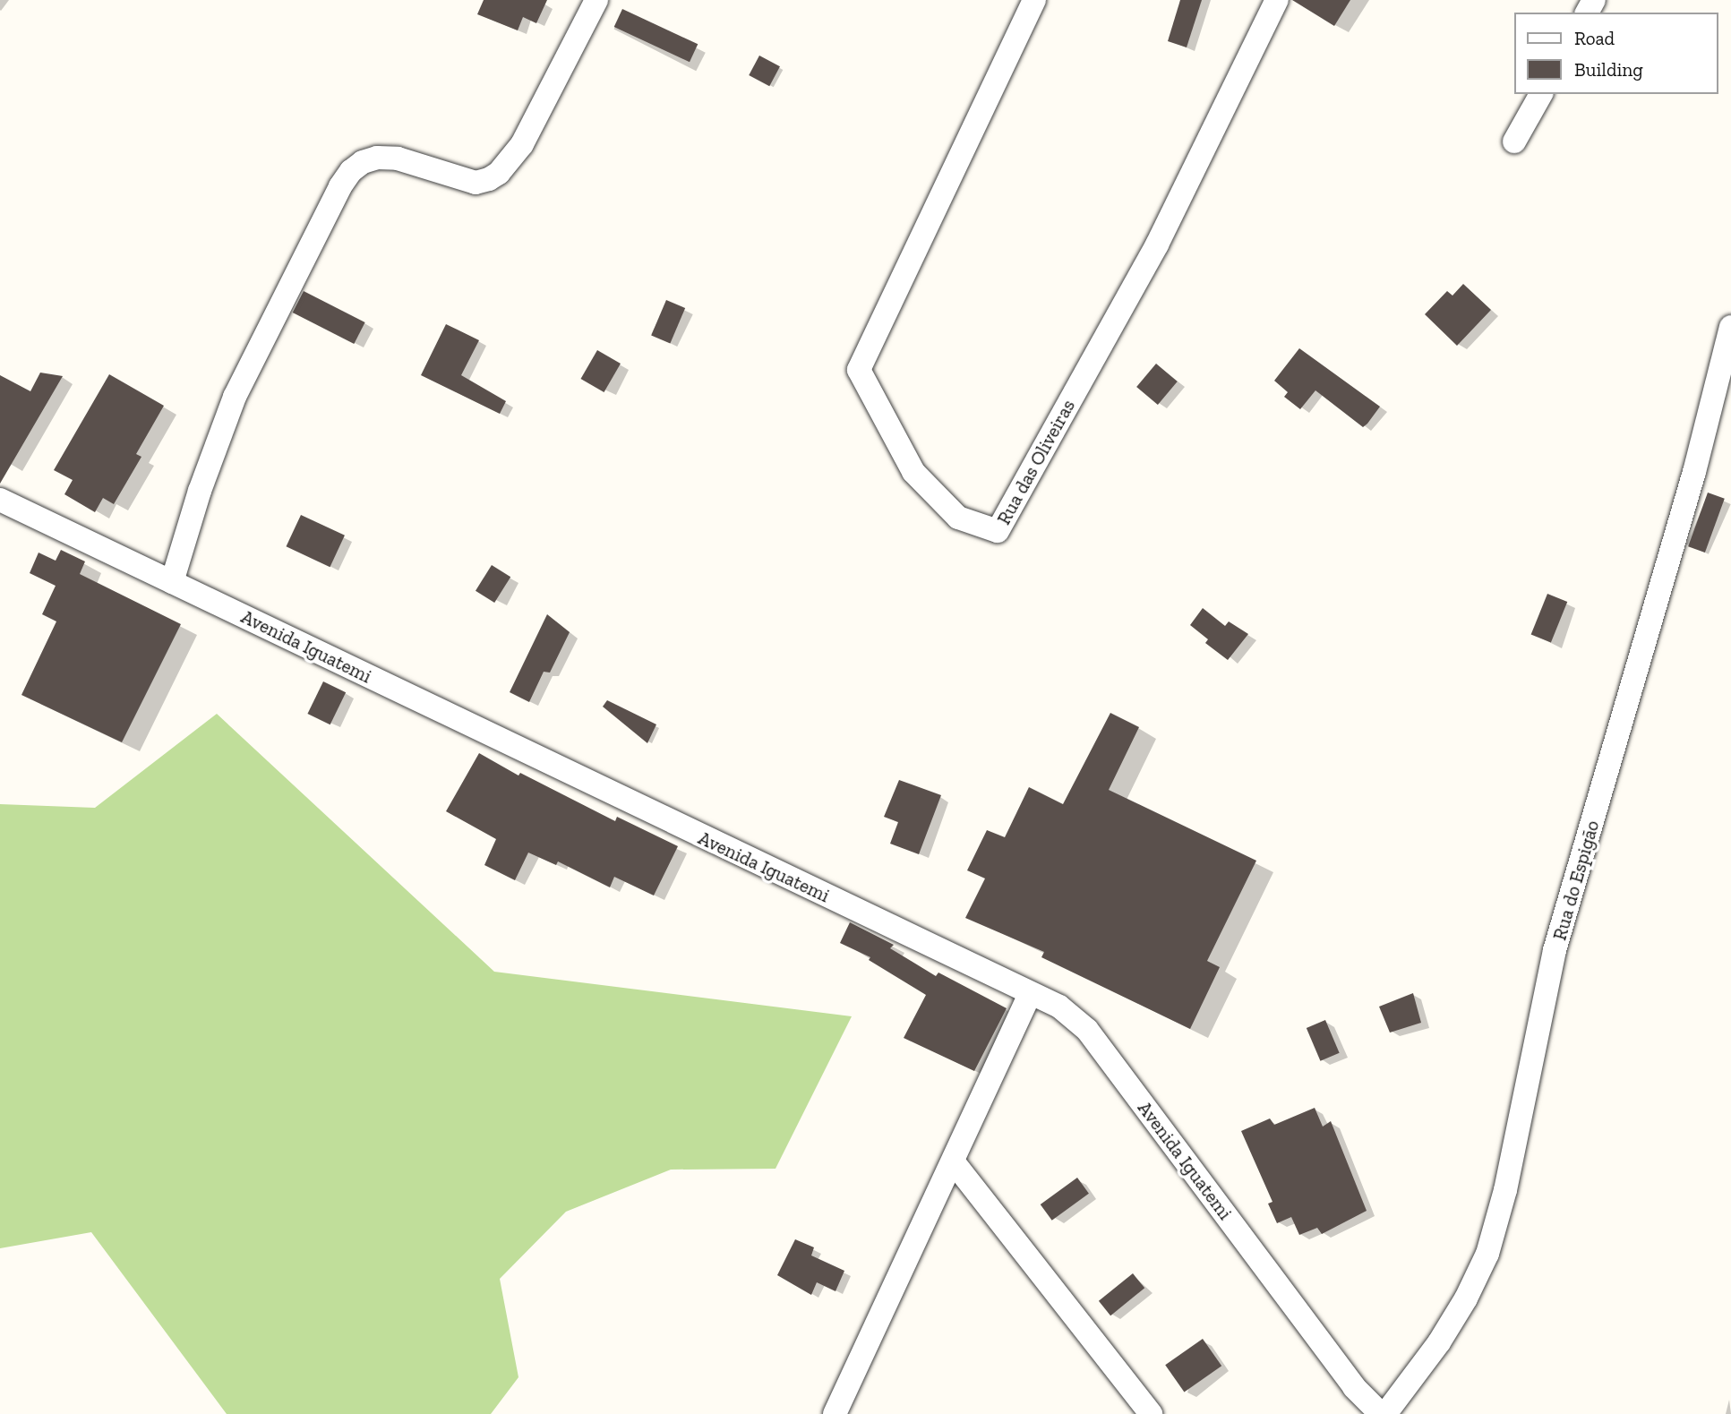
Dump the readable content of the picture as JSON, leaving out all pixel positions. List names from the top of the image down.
{
  "streets": {
    "street": ["Rua das Oliveiras", "Avenida Iguatemi", "Rua do Espigão"]
  },
  "crossings": [
    ["Avenida Iguatemi", "Rua do Espigão"]
  ],
  "legend": ["Road", "Building"]
}
